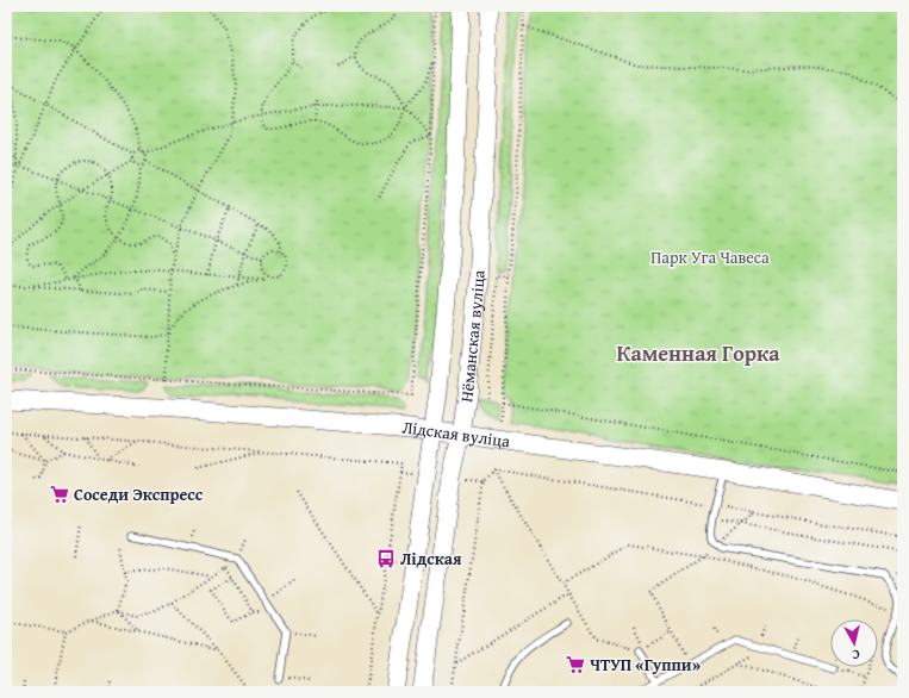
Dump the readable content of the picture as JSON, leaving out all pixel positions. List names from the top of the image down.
{
  "streets": {
    "main road": ["Нёманская вуліца", "Лідская вуліца"]
  },
  "crossings": [
    ["Нёманская вуліца", "Лідская вуліца"]
  ],
  "districts": ["Каменная Горка"],
  "parks": ["Парк Уга Чавеса"],
  "places": {
    "supermarket": ["Соседи Экспресс", "ЧТУП «Гуппи»"],
    "bus stop": ["Лідская"]
  },
  "north": "bottom"
}
